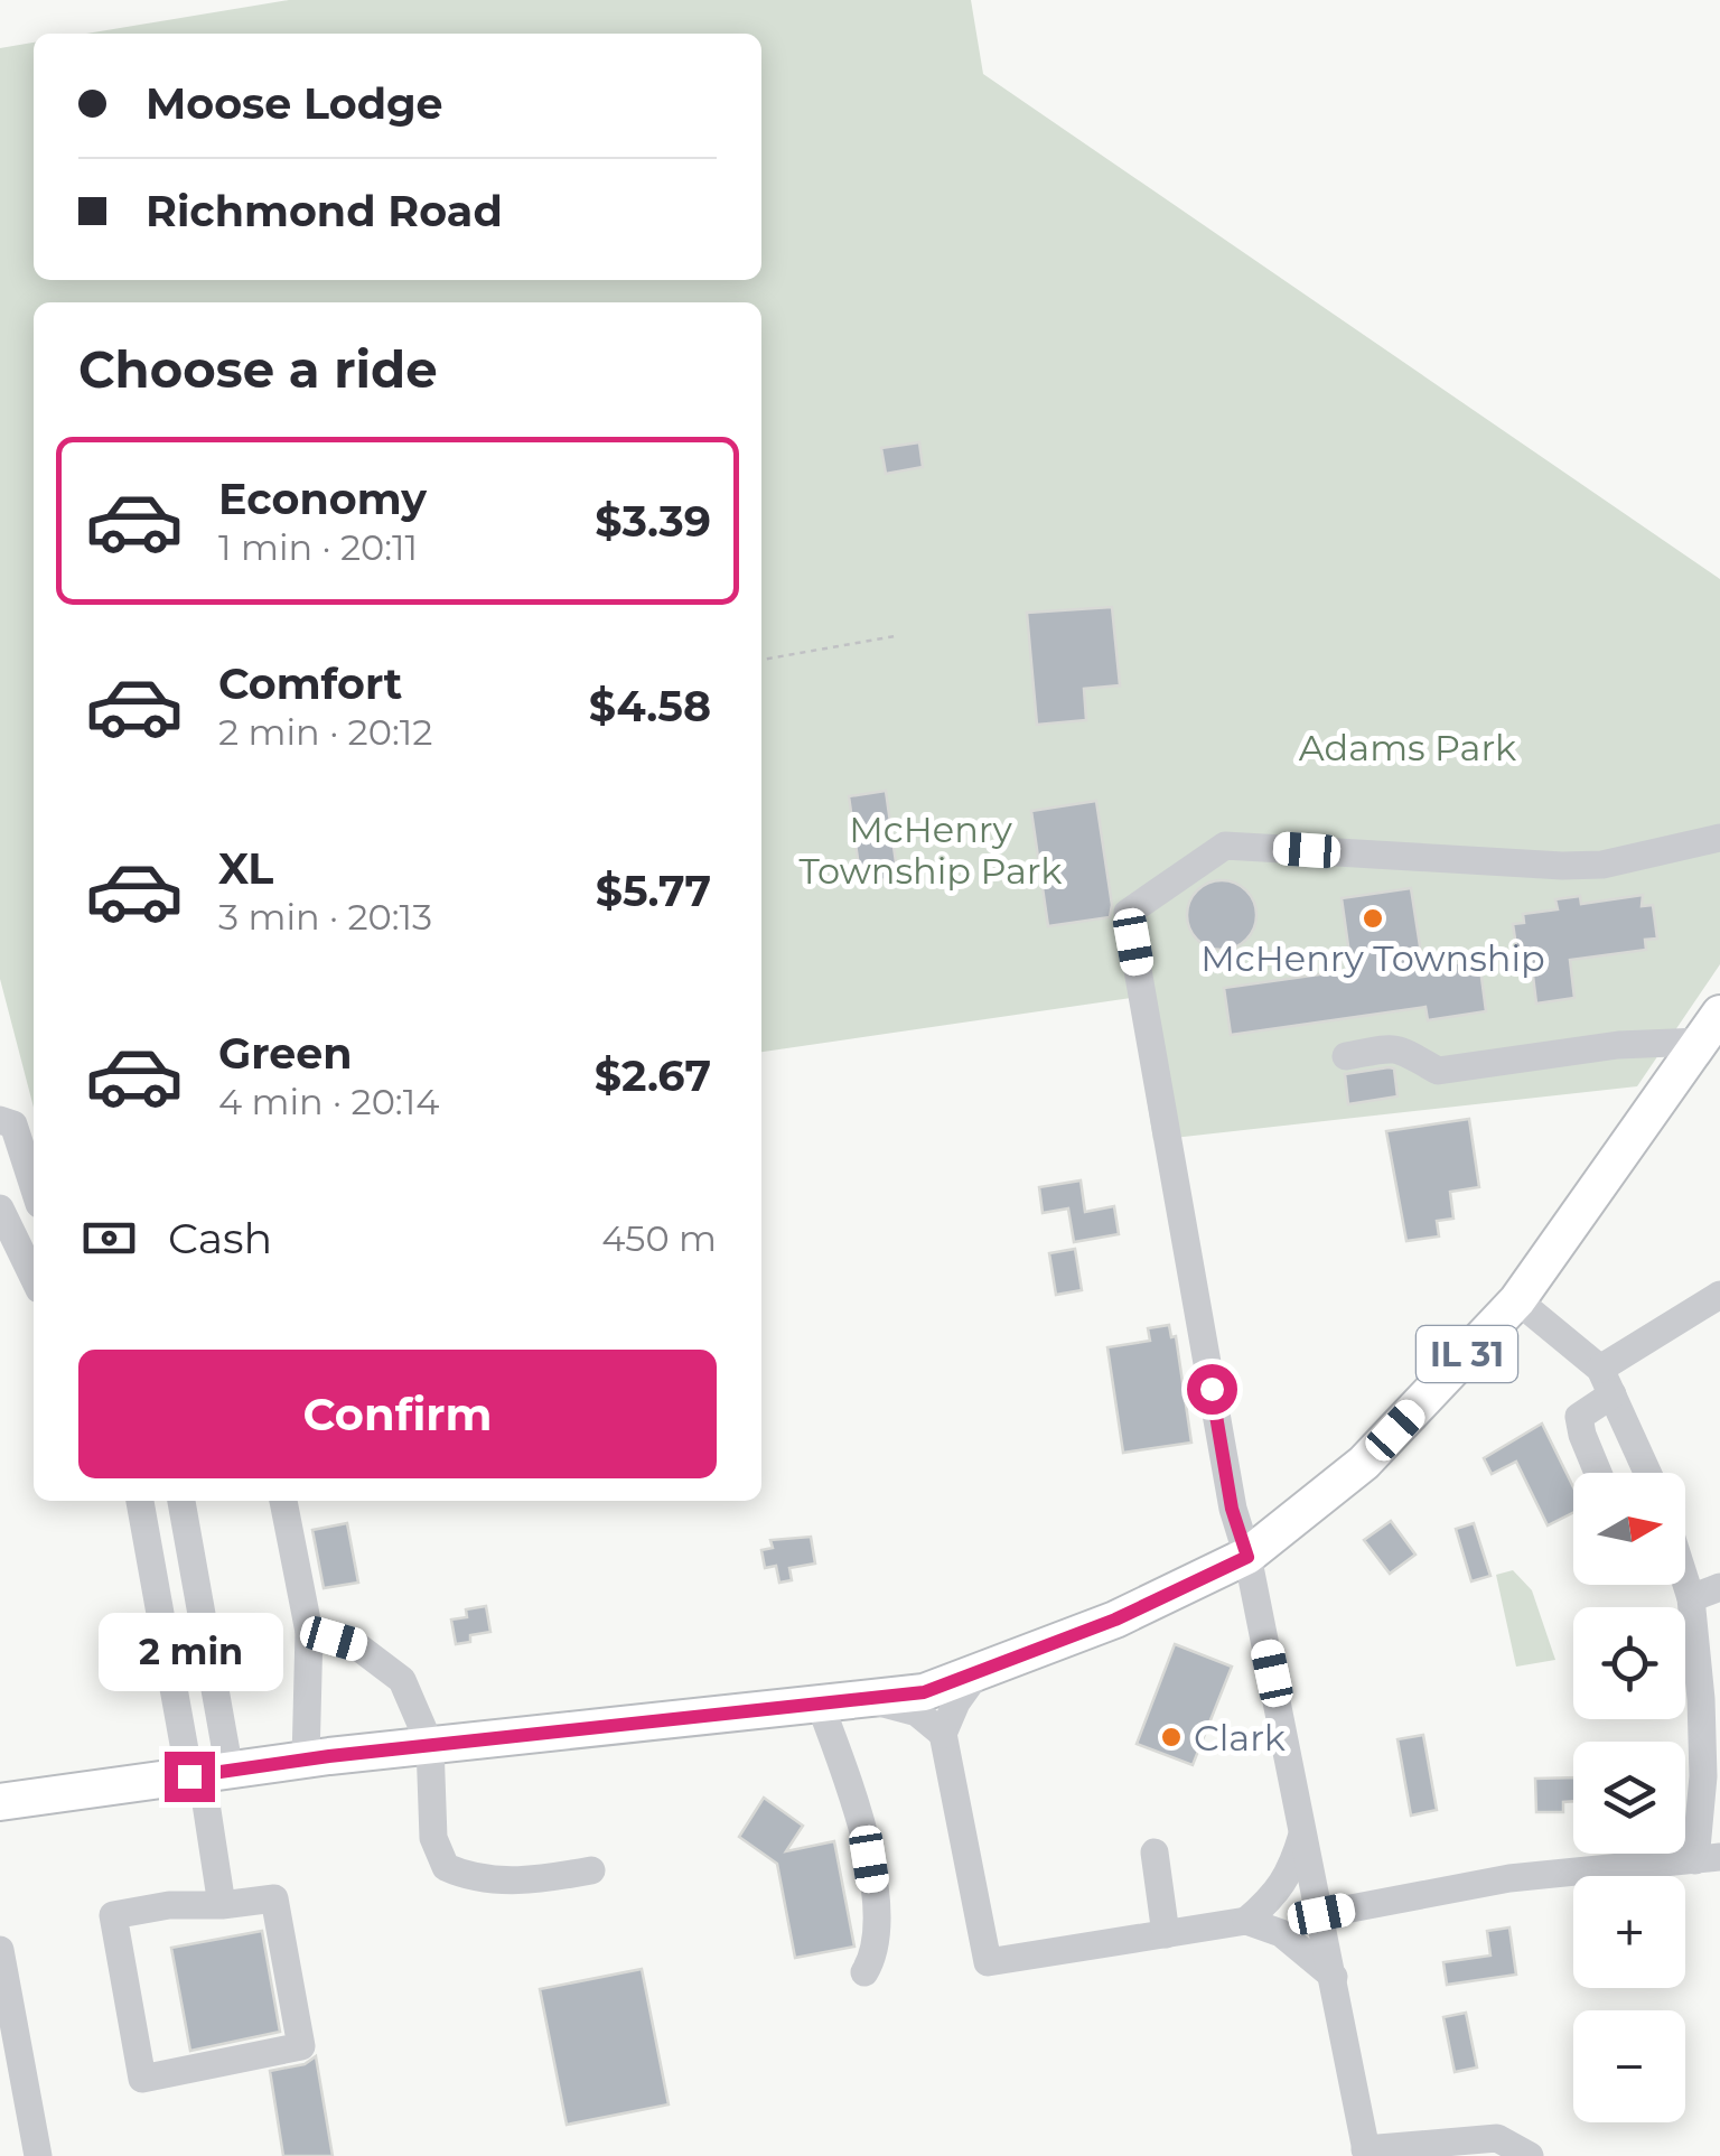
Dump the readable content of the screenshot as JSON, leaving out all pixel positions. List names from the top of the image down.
{
  "streets": {
    "main road": ["IL 31"]
  },
  "parks": ["Adams Park", "McHenry Township Park"],
  "places": ["McHenry Township", "Clark"],
  "north": "right",
  "page": {
    "banner": ["Moose Lodge", "Richmond Road"],
    "heading": "Choose a ride",
    "list": [
      {
        "name": "Economy",
        "note": "1 min · 20:11",
        "value": "$3.39"
      },
      {
        "name": "Comfort",
        "note": "2 min · 20:12",
        "value": "$4.58"
      },
      {
        "name": "XL",
        "note": "3 min · 20:13",
        "value": "$5.77"
      },
      {
        "name": "Green",
        "note": "4 min · 20:14",
        "value": "$2.67"
      }
    ],
    "pay": ["Cash", "450 m"],
    "buttons": "Confirm",
    "map_buttons": ["+", "−"],
    "bubble": "2 min"
  }
}
